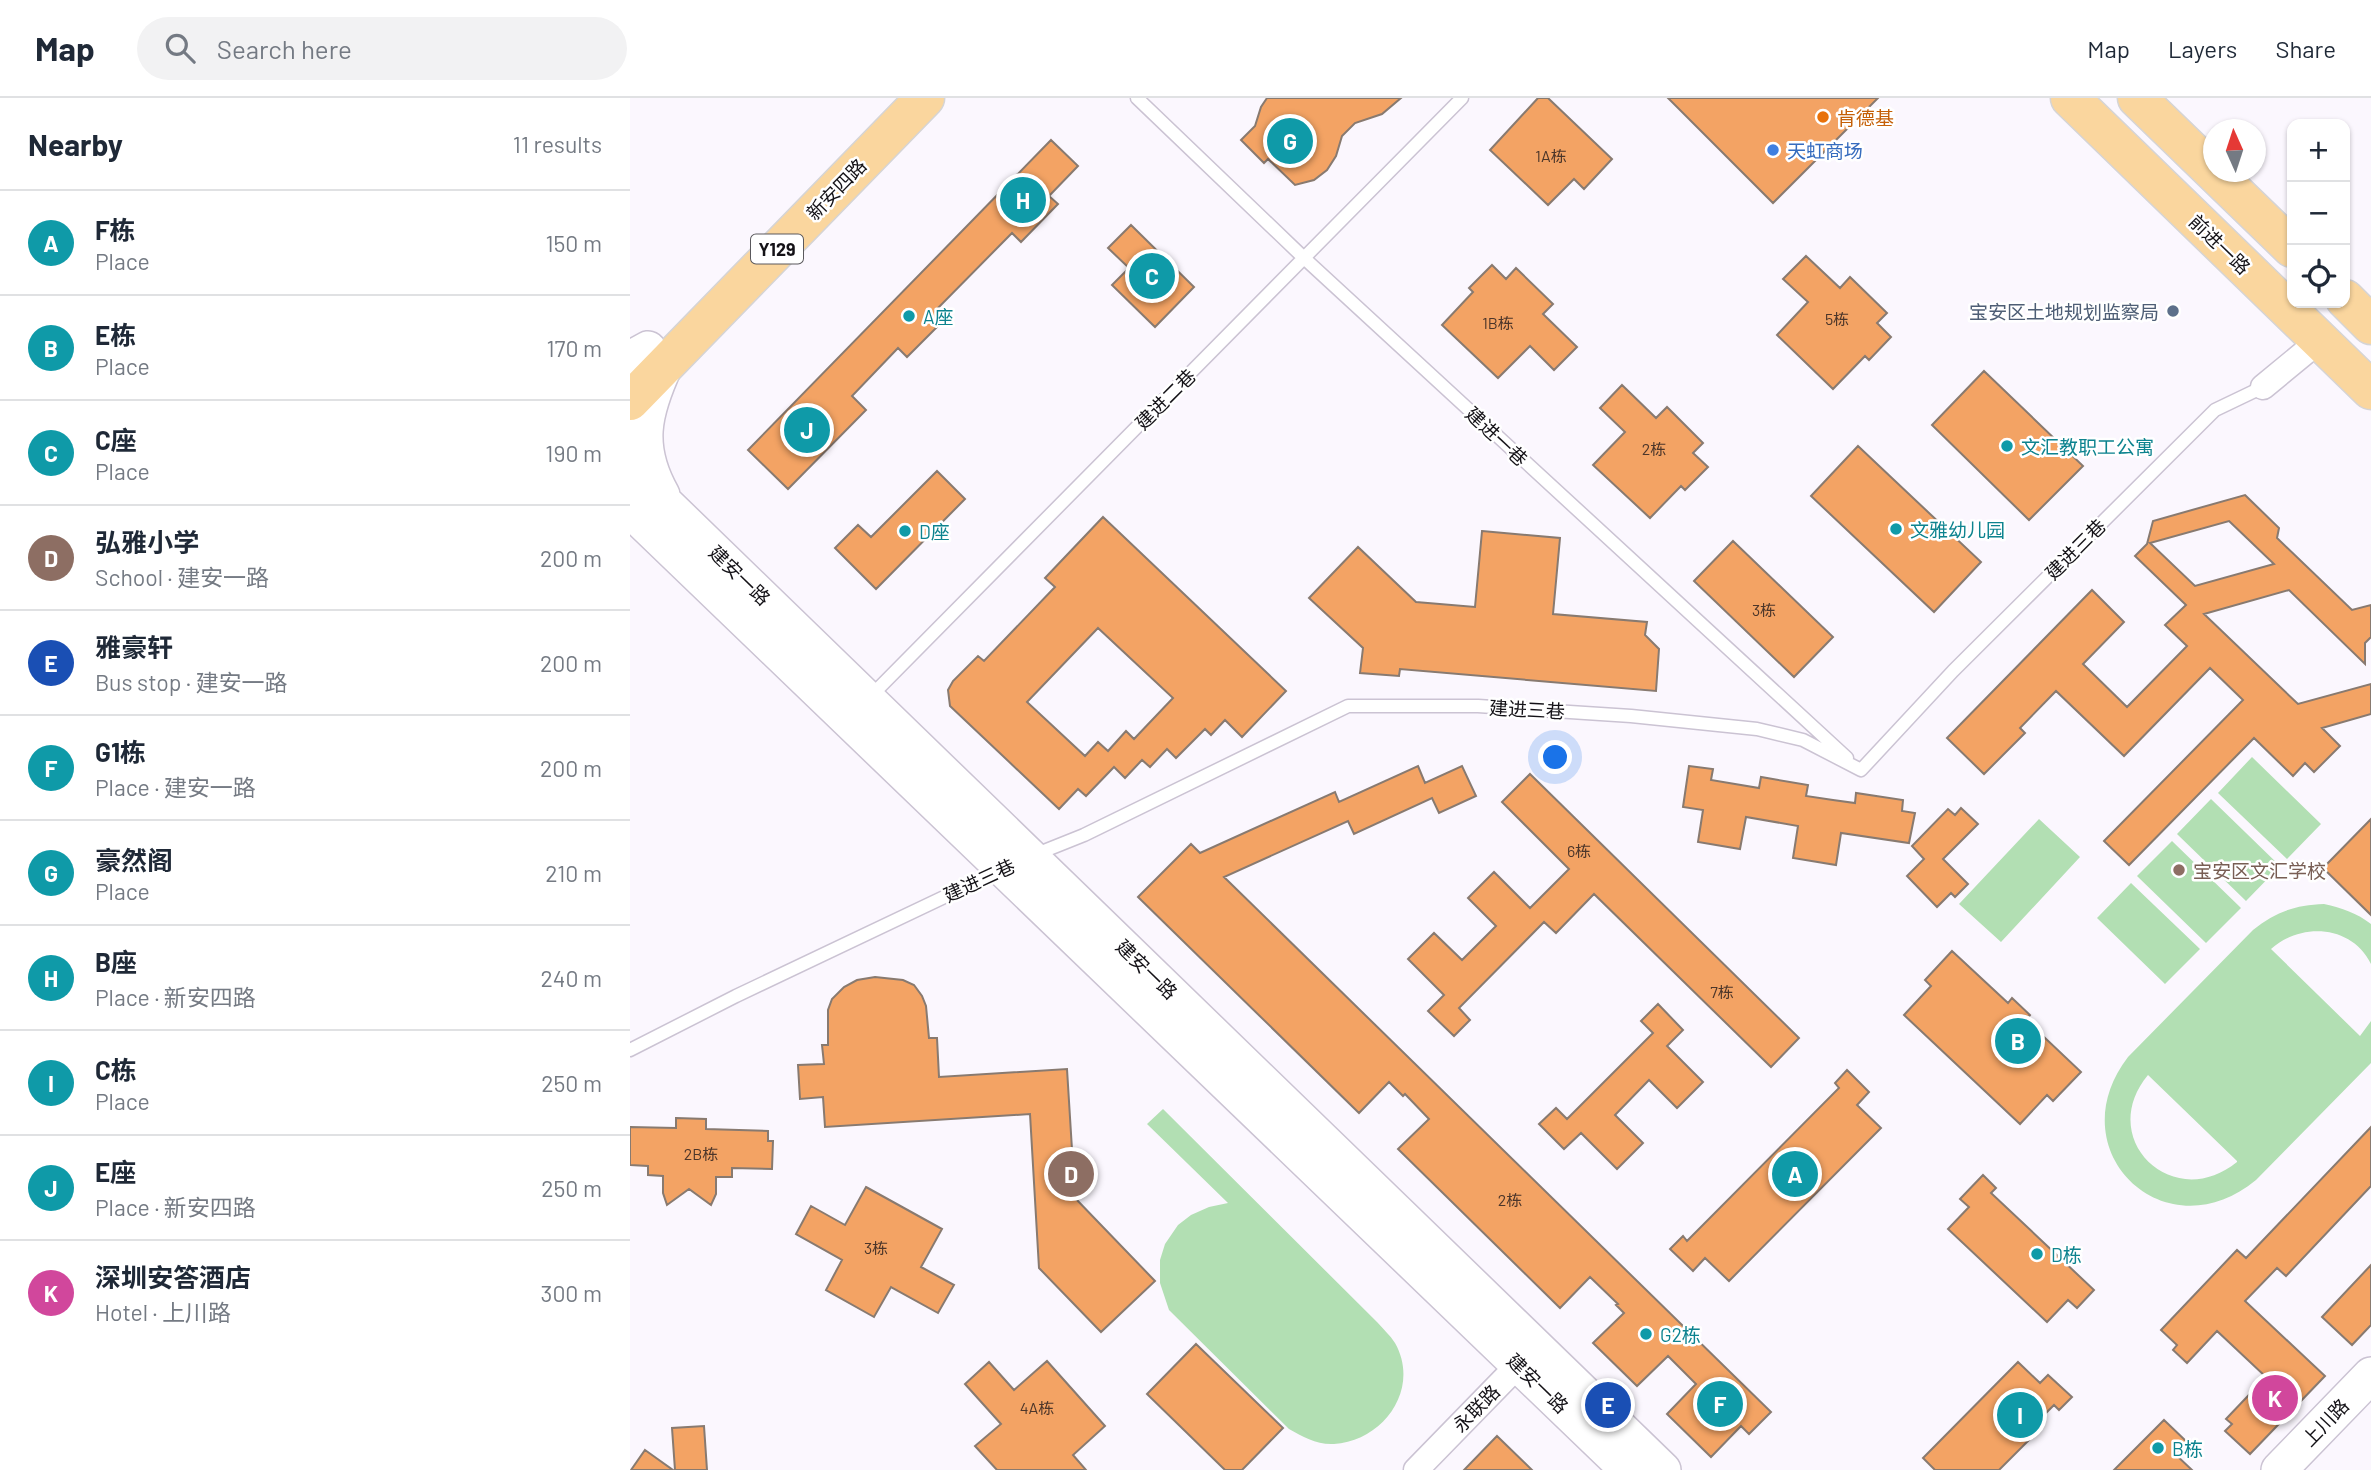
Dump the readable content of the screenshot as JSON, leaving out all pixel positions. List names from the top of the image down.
{
  "streets": {
    "main road": [
      "新安四路",
      "前进一路",
      "Y129",
      "建安一路",
      "上川路"
    ],
    "street": ["建进三巷", "永联路"],
    "lane": ["建进二巷", "建进一巷"]
  },
  "crossings": [
    ["前进一路", "建进三巷"],
    ["建进二巷", "建进一巷"],
    ["建进二巷", "建安一路"],
    ["建进一巷", "建进三巷"],
    ["建进三巷", "建安一路"],
    ["建安一路", "永联路"]
  ],
  "places": [
    "肯德基",
    "天虹商场",
    "宝安区土地规划监察局",
    "A座",
    "文汇教职工公寓",
    "文雅幼儿园",
    "D座",
    "宝安区文汇学校",
    "D栋",
    "G2栋",
    "B栋"
  ],
  "house_numbers": [
    "1A栋",
    "5栋",
    "1B栋",
    "2栋",
    "3栋",
    "6栋",
    "7栋",
    "2B栋",
    "2栋",
    "3栋",
    "4A栋"
  ],
  "north": "top",
  "page": {
    "header": "Map",
    "search": "Search here",
    "nav": ["Map", "Layers", "Share"],
    "heading": ["Nearby", "11 results"],
    "pins": [
      "G",
      "H",
      "C",
      "J",
      "B",
      "A",
      "D",
      "K",
      "F",
      "E",
      "I"
    ],
    "map_buttons": ["+", "−"],
    "list": [
      {
        "mark": "A",
        "name": "F栋",
        "note": "Place",
        "value": "150 m"
      },
      {
        "mark": "B",
        "name": "E栋",
        "note": "Place",
        "value": "170 m"
      },
      {
        "mark": "C",
        "name": "C座",
        "note": "Place",
        "value": "190 m"
      },
      {
        "mark": "D",
        "name": "弘雅小学",
        "note": "School · 建安一路",
        "value": "200 m"
      },
      {
        "mark": "E",
        "name": "雅豪轩",
        "note": "Bus stop · 建安一路",
        "value": "200 m"
      },
      {
        "mark": "F",
        "name": "G1栋",
        "note": "Place · 建安一路",
        "value": "200 m"
      },
      {
        "mark": "G",
        "name": "豪然阁",
        "note": "Place",
        "value": "210 m"
      },
      {
        "mark": "H",
        "name": "B座",
        "note": "Place · 新安四路",
        "value": "240 m"
      },
      {
        "mark": "I",
        "name": "C栋",
        "note": "Place",
        "value": "250 m"
      },
      {
        "mark": "J",
        "name": "E座",
        "note": "Place · 新安四路",
        "value": "250 m"
      },
      {
        "mark": "K",
        "name": "深圳安答酒店",
        "note": "Hotel · 上川路",
        "value": "300 m"
      }
    ]
  }
}
